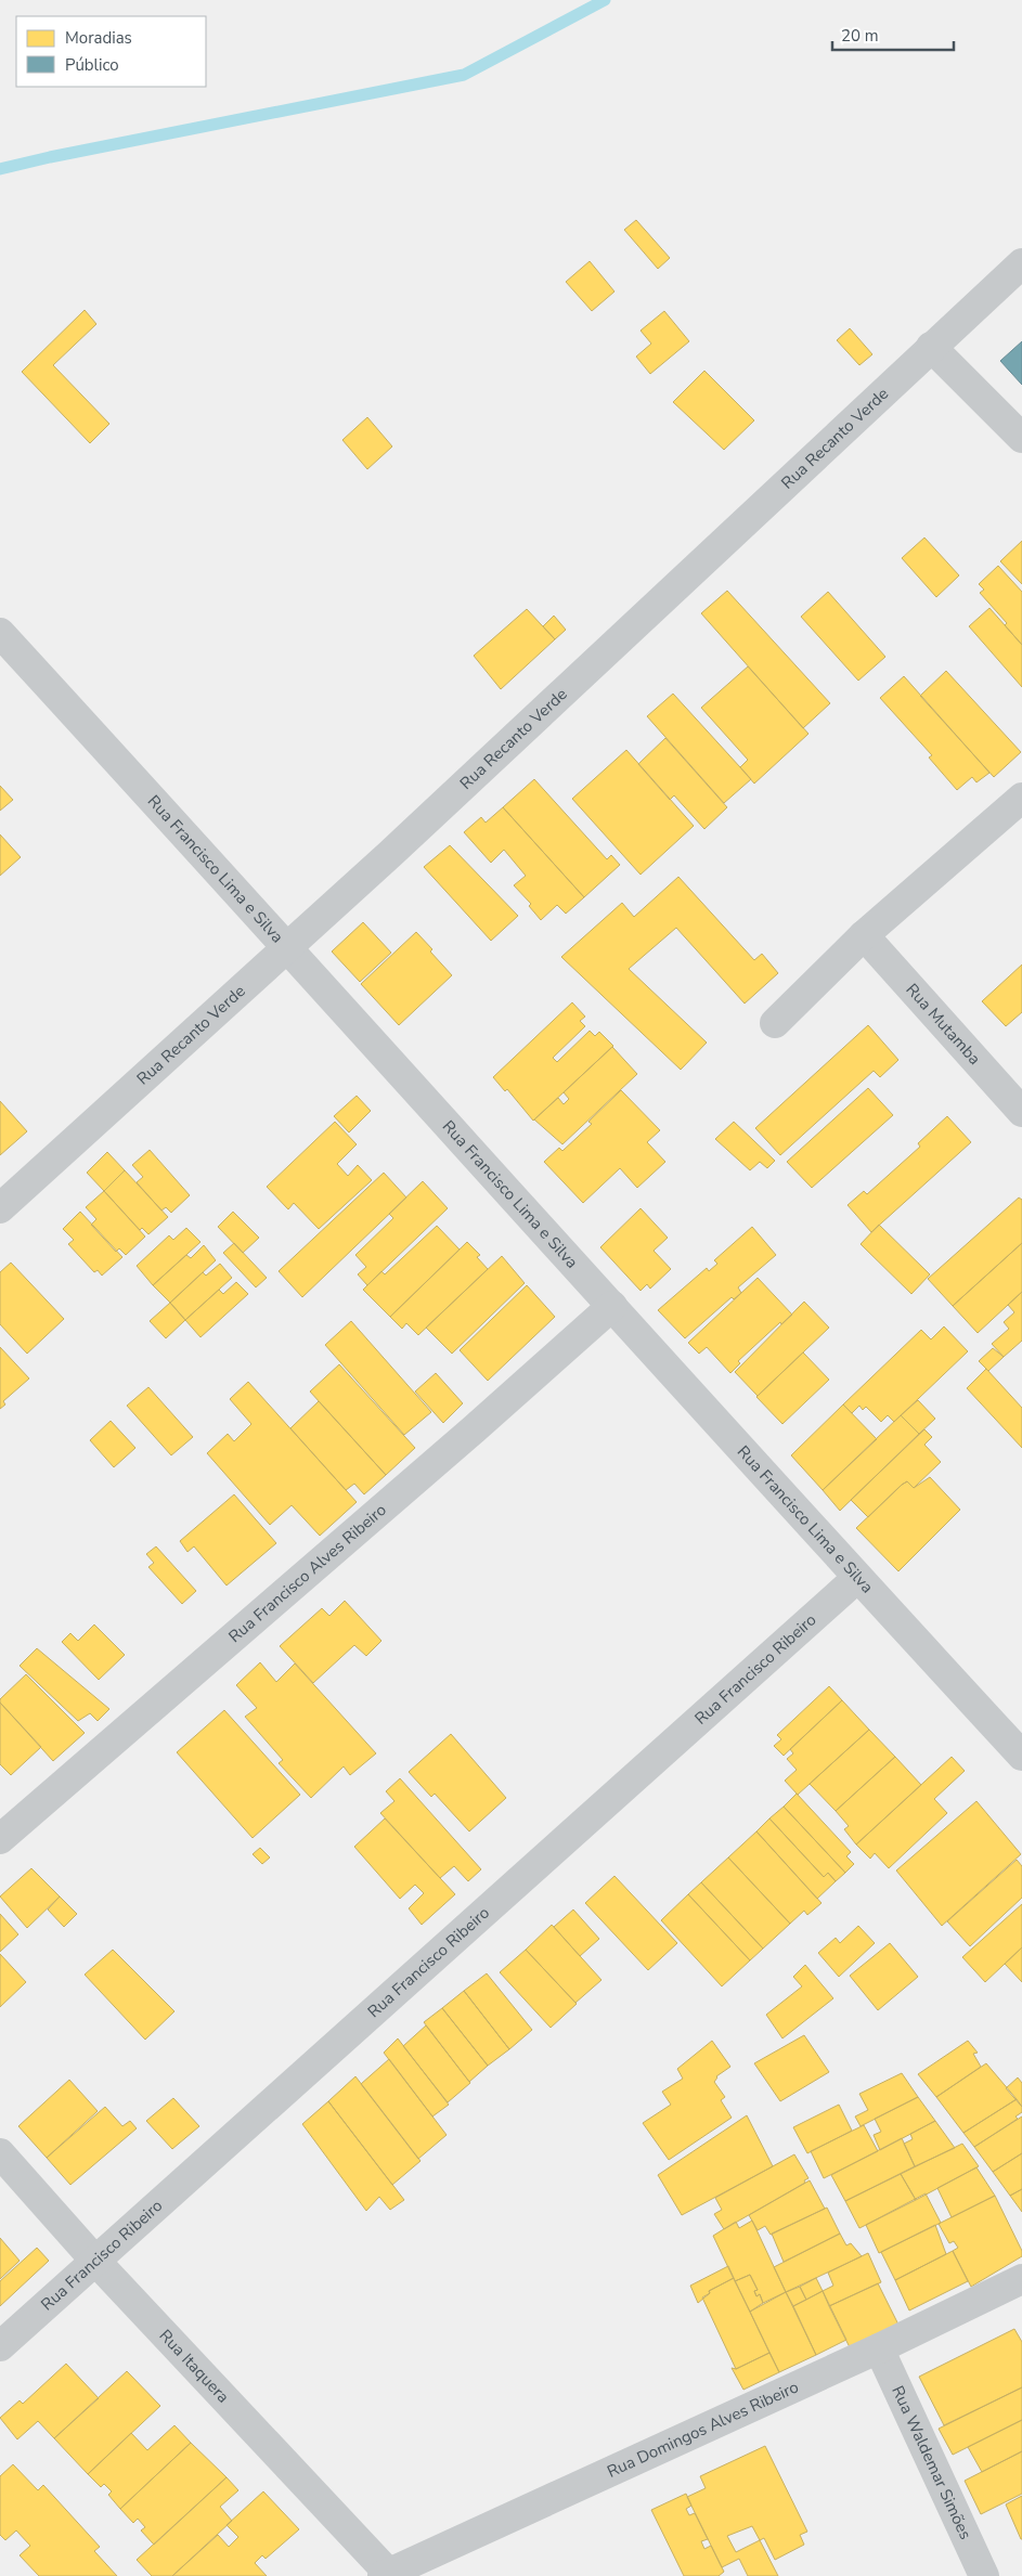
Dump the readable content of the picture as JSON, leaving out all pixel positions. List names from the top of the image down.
{
  "streets": {
    "street": [
      "Rua Recanto Verde",
      "Rua Francisco Lima e Silva",
      "Rua Mutamba",
      "Rua Francisco Alves Ribeiro",
      "Rua Francisco Ribeiro",
      "Rua Itaquera",
      "Rua Domingos Alves Ribeiro",
      "Rua Waldemar Simões"
    ]
  },
  "crossings": [
    ["Rua Recanto Verde", "Rua Francisco Lima e Silva"],
    ["Rua Francisco Lima e Silva", "Rua Francisco Alves Ribeiro"],
    ["Rua Francisco Lima e Silva", "Rua Francisco Ribeiro"],
    ["Rua Francisco Ribeiro", "Rua Itaquera"],
    ["Rua Itaquera", "Rua Domingos Alves Ribeiro"],
    ["Rua Domingos Alves Ribeiro", "Rua Waldemar Simões"]
  ],
  "legend": ["Moradias", "Público"],
  "scale_bar": "20 m"
}
